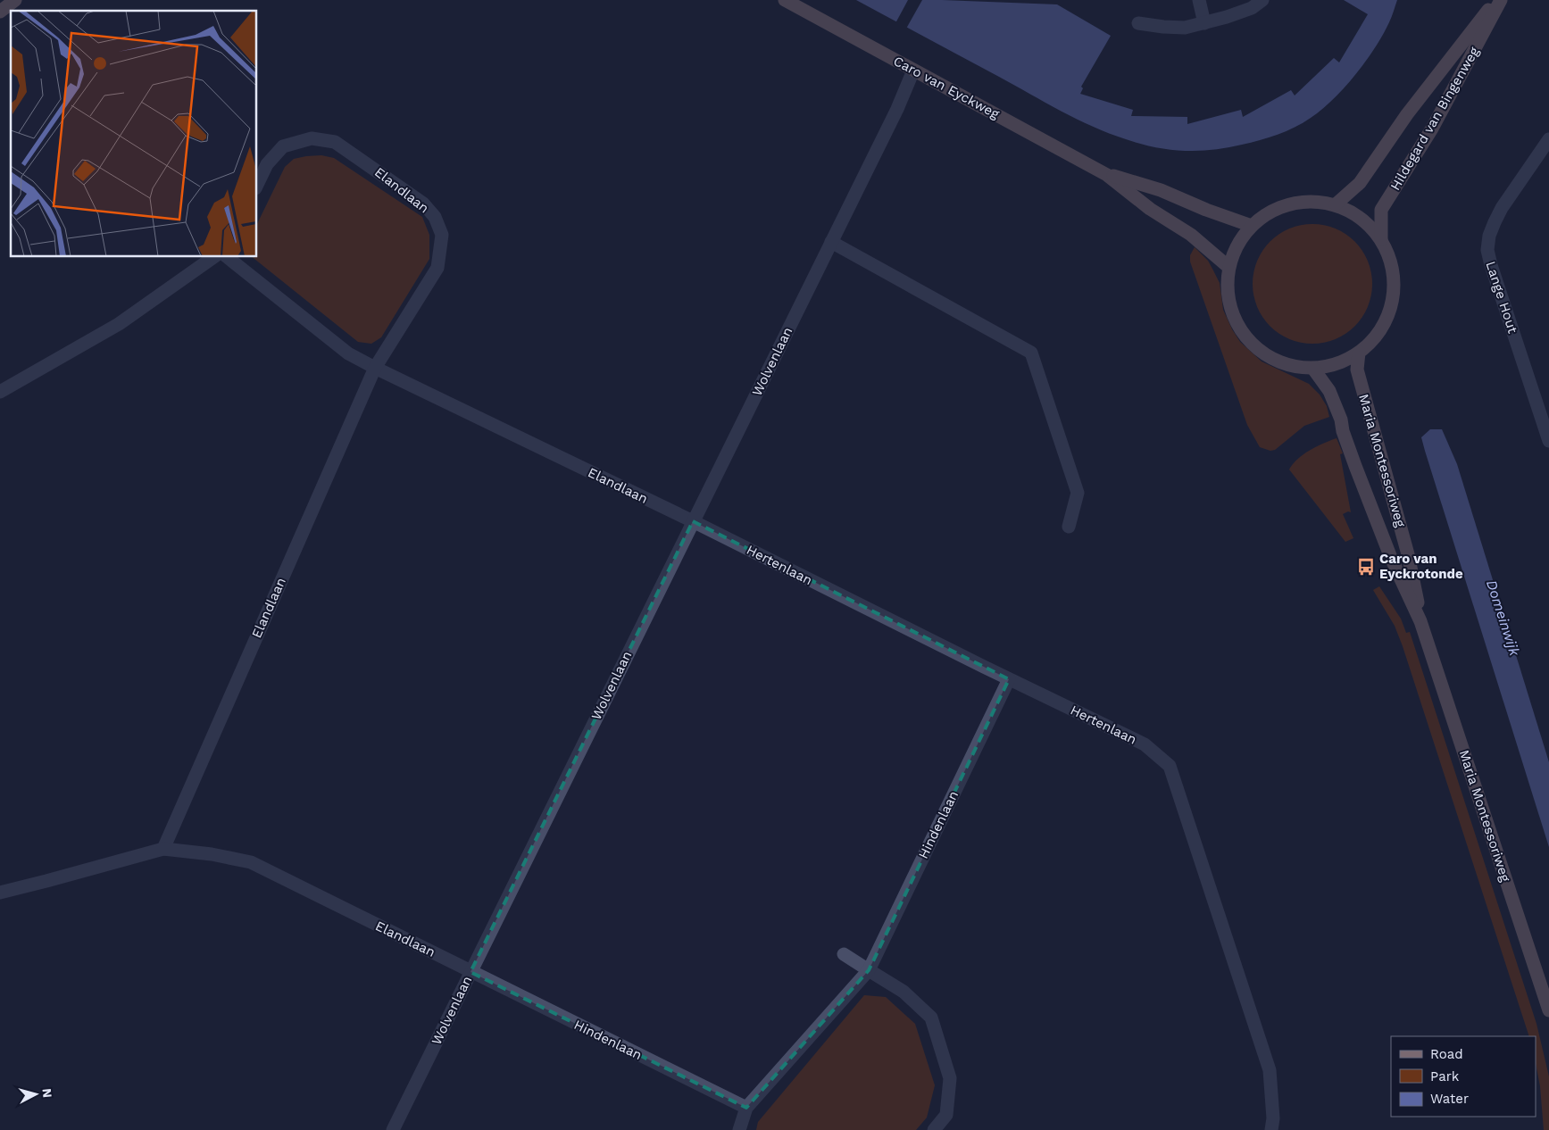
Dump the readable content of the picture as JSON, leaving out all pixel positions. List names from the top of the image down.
{
  "streets": {
    "street": [
      "Caro van Eyckweg",
      "Hildegard van Bingenweg",
      "Elandlaan",
      "Lange Hout",
      "Wolvenlaan",
      "Maria Montessoriweg",
      "Hertenlaan",
      "Hindenlaan"
    ]
  },
  "crossings": [
    ["Caro van Eyckweg", "Wolvenlaan"],
    ["Elandlaan", "Wolvenlaan"],
    ["Elandlaan", "Hertenlaan"],
    ["Elandlaan", "Hindenlaan"],
    ["Wolvenlaan", "Hertenlaan"],
    ["Wolvenlaan", "Hindenlaan"],
    ["Hertenlaan", "Hindenlaan"]
  ],
  "water": ["Domeinwijk"],
  "places": {
    "bus stop": ["Caro van Eyckrotonde"]
  },
  "legend": ["Road", "Park", "Water"],
  "north": "right"
}
